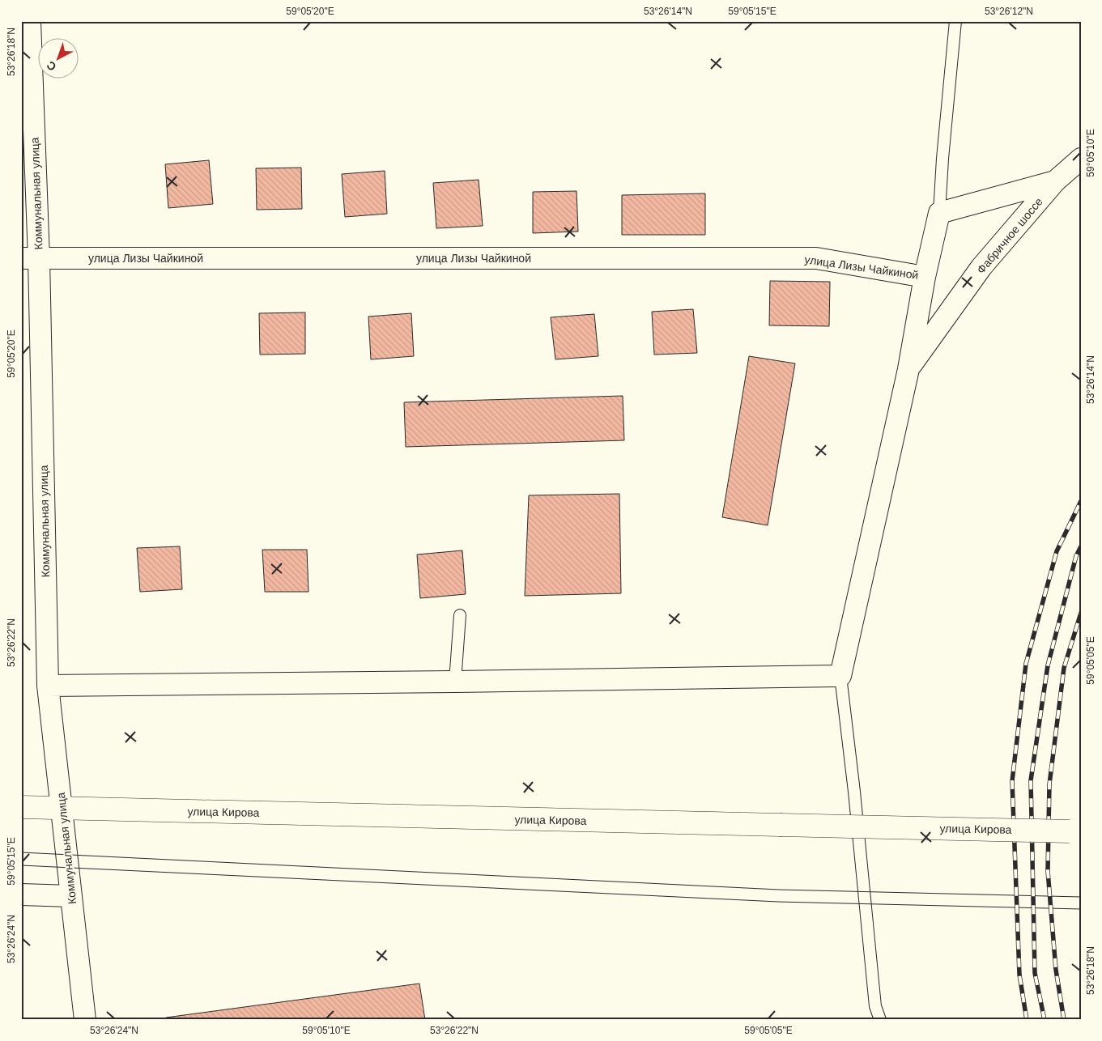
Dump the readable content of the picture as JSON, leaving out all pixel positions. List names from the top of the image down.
{
  "streets": {
    "main road": ["улица Кирова"],
    "street": ["Коммунальная улица", "Фабричное шоссе", "улица Лизы Чайкиной"]
  },
  "crossings": [
    ["Коммунальная улица", "улица Лизы Чайкиной"],
    ["Коммунальная улица", "улица Кирова"]
  ],
  "north": "bottom left",
  "coordinates": [
    "59°05'20\"E",
    "53°26'14\"N",
    "59°05'15\"E",
    "53°26'12\"N",
    "53°26'18\"N",
    "59°05'10\"E",
    "53°26'22\"N",
    "59°05'05\"E",
    "53°26'24\"N"
  ]
}
